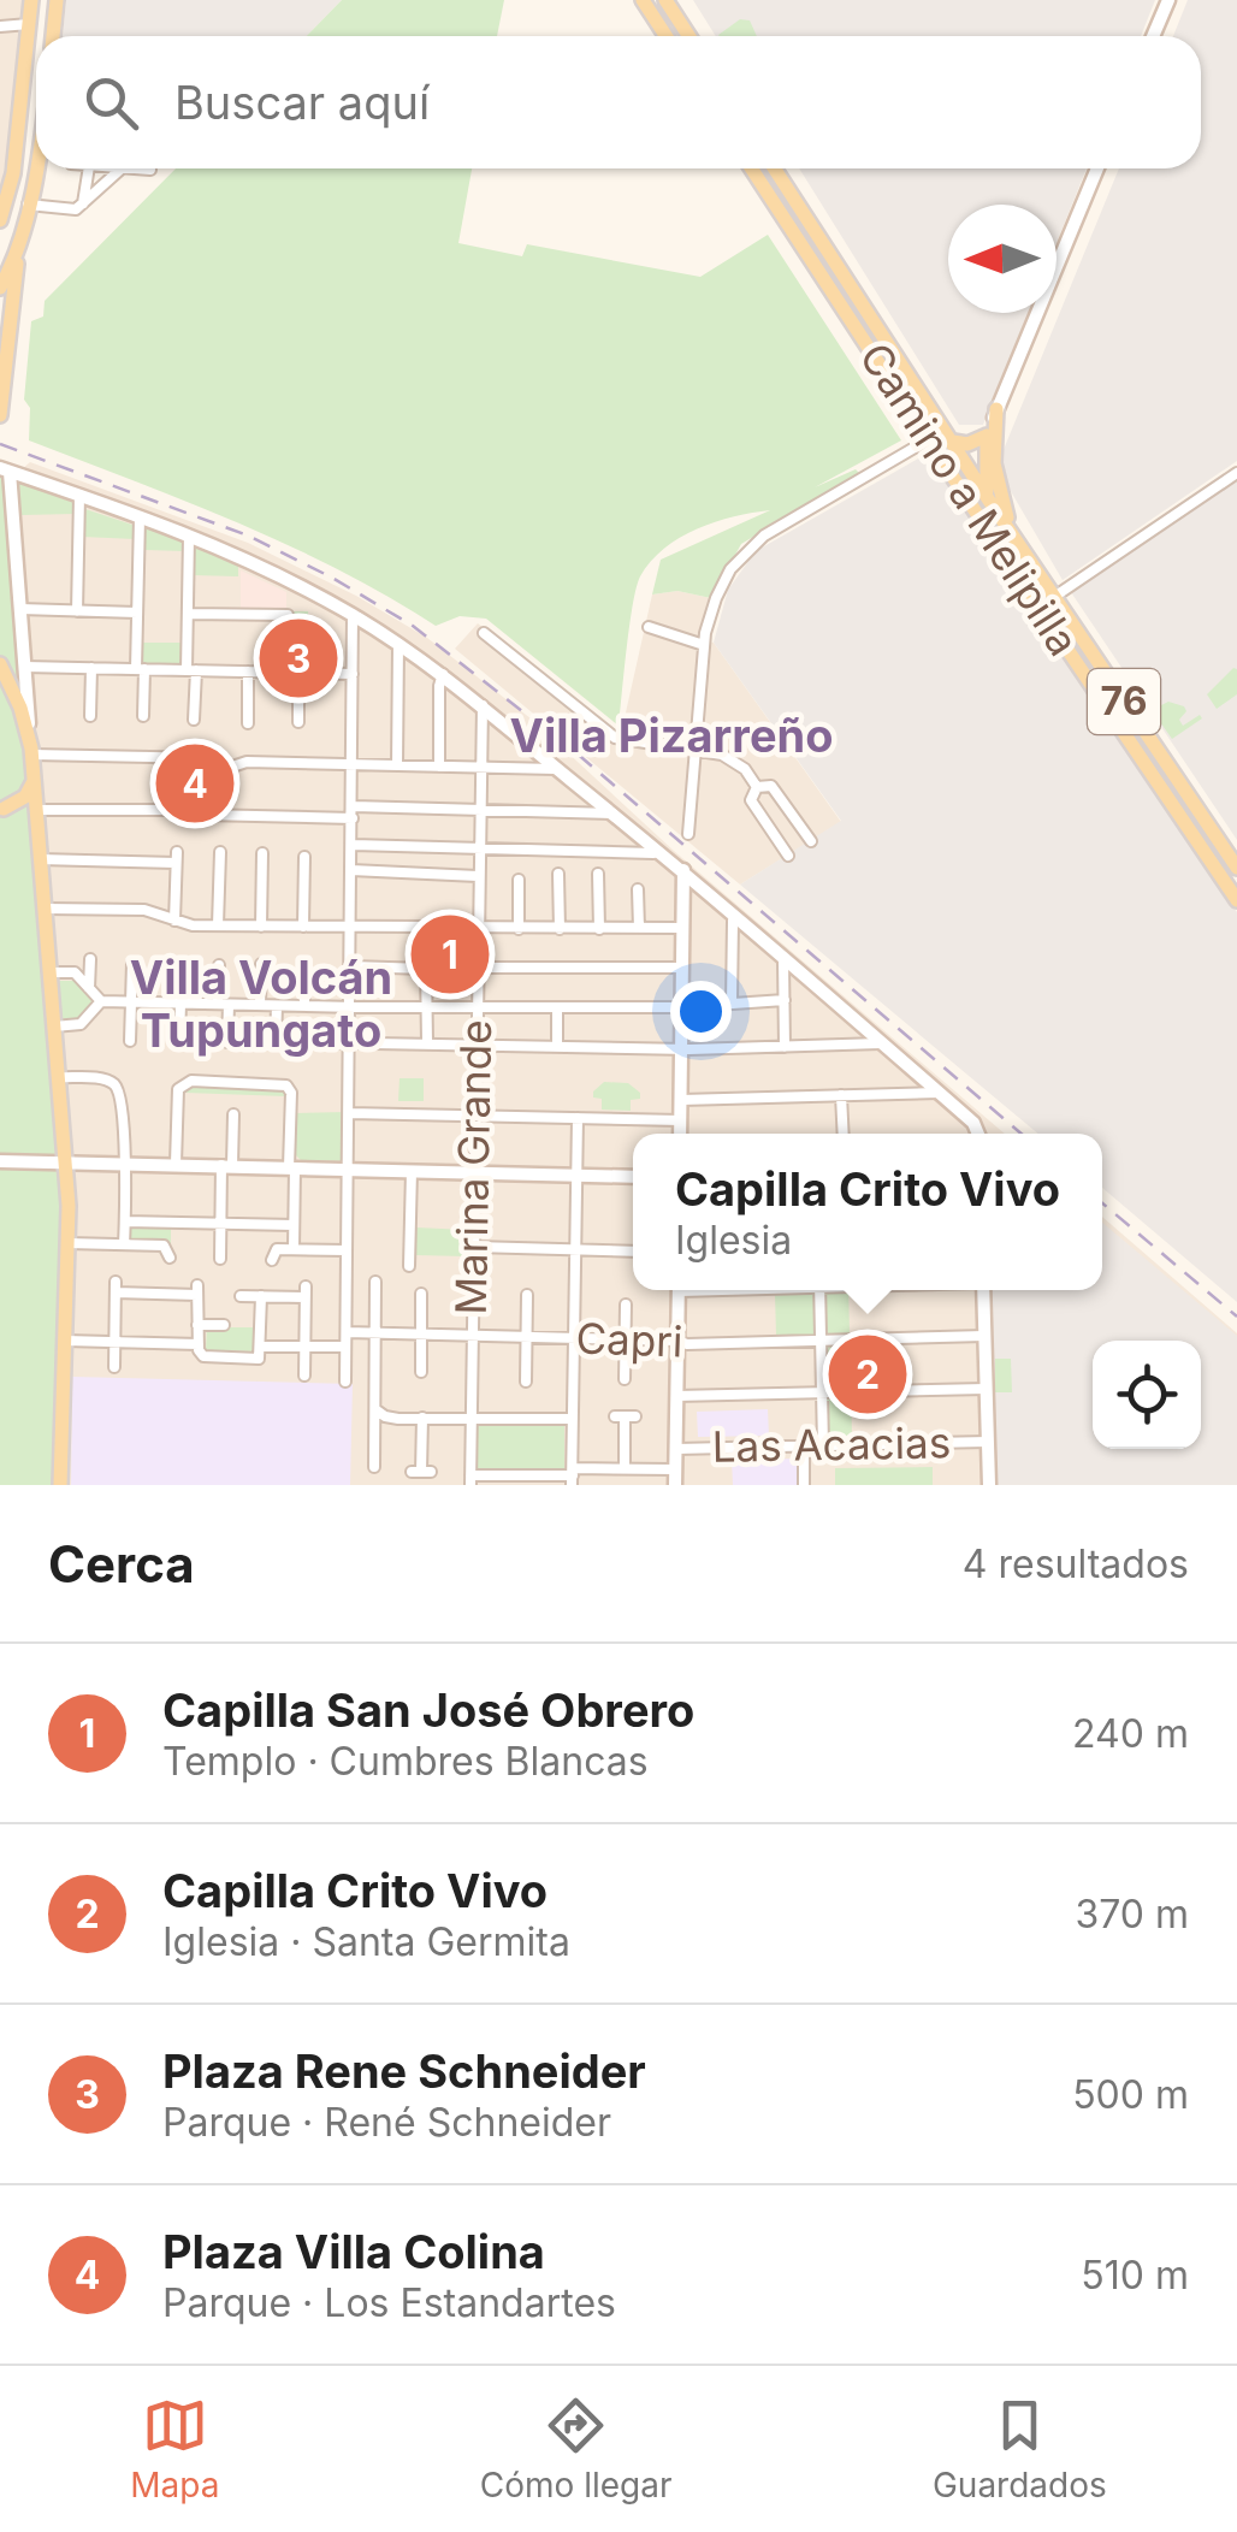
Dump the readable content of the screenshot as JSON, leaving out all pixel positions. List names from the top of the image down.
{
  "streets": {
    "main road": ["Camino a Melipilla", "76"],
    "street": ["Marina Grande", "Capri", "Las Acacias"]
  },
  "crossings": [
    ["Marina Grande", "Capri"],
    ["Marina Grande", "Las Acacias"]
  ],
  "districts": ["Villa Pizarreño", "Villa Volcán Tupungato"],
  "north": "left",
  "page": {
    "search": "Buscar aquí",
    "pins": [
      "3",
      "4",
      "1",
      "2"
    ],
    "popup": ["Capilla Crito Vivo", "Iglesia"],
    "heading": ["Cerca", "4 resultados"],
    "list": [
      {
        "mark": "1",
        "name": "Capilla San José Obrero",
        "note": "Templo · Cumbres Blancas",
        "value": "240 m"
      },
      {
        "mark": "2",
        "name": "Capilla Crito Vivo",
        "note": "Iglesia · Santa Germita",
        "value": "370 m"
      },
      {
        "mark": "3",
        "name": "Plaza Rene Schneider",
        "note": "Parque · René Schneider",
        "value": "500 m"
      },
      {
        "mark": "4",
        "name": "Plaza Villa Colina",
        "note": "Parque · Los Estandartes",
        "value": "510 m"
      }
    ],
    "nav": ["Mapa", "Cómo llegar", "Guardados"]
  }
}
